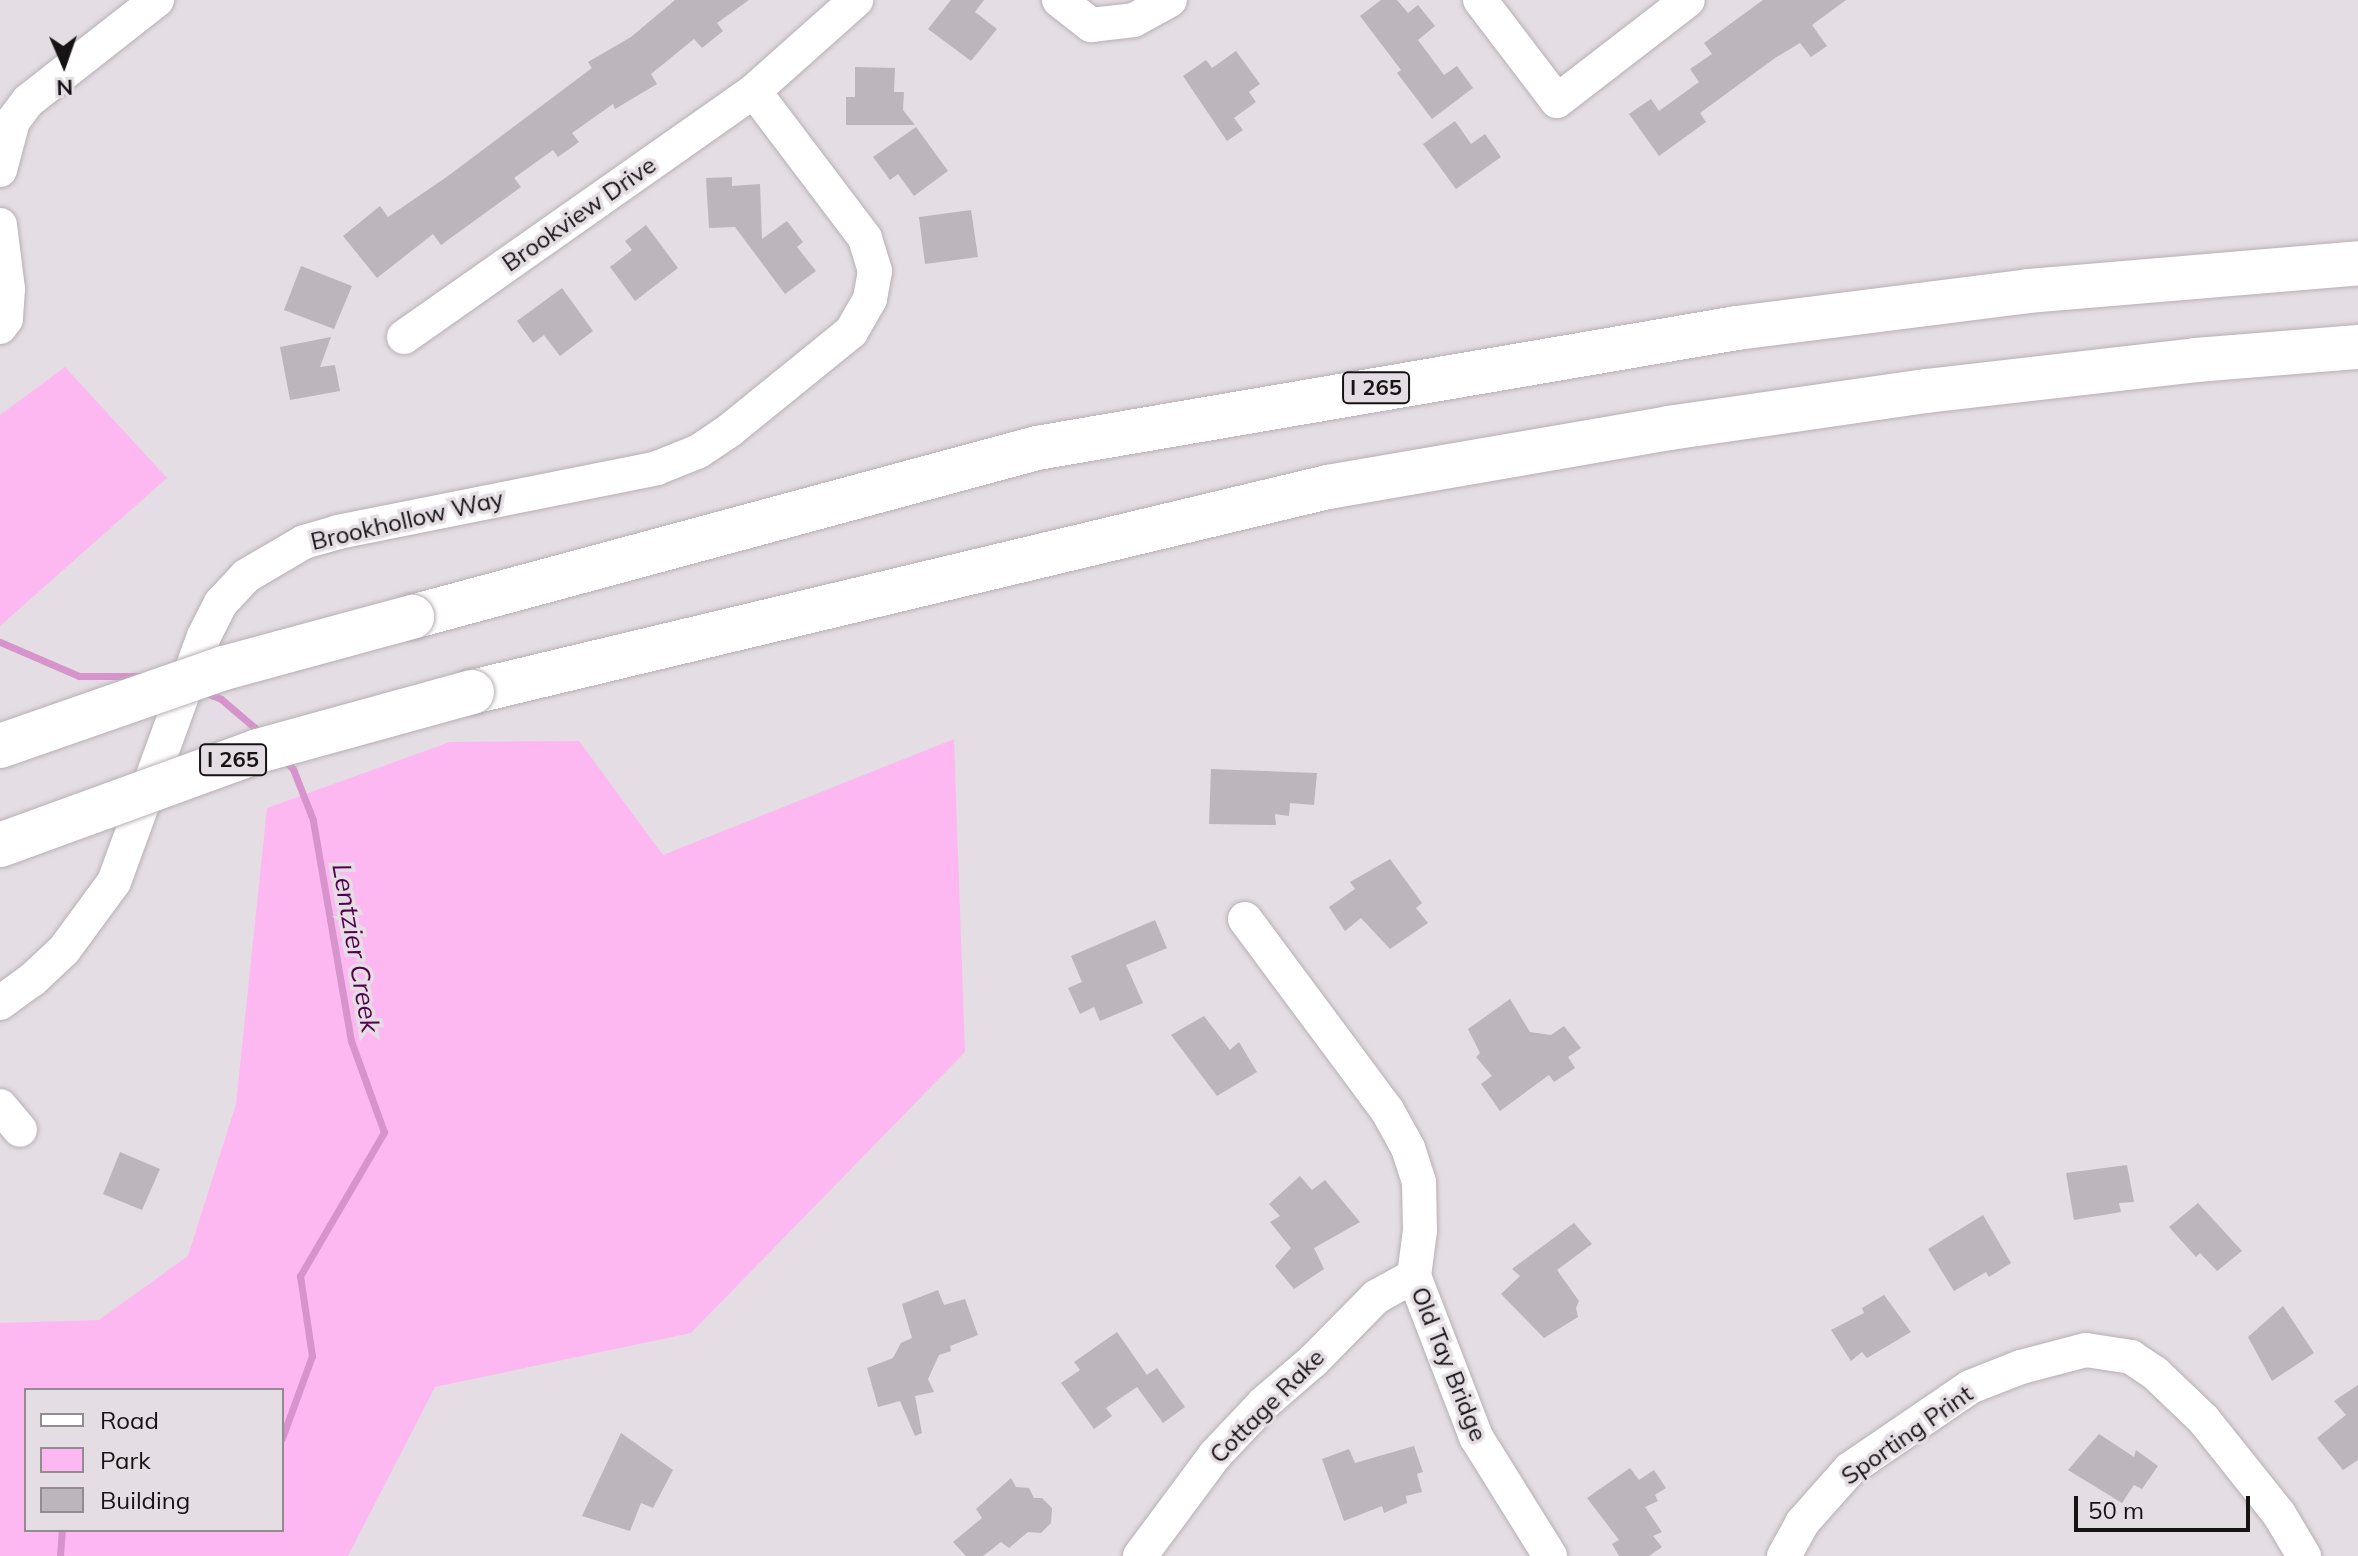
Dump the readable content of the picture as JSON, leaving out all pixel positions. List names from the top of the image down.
{
  "streets": {
    "highway": ["I 265"],
    "street": [
      "Brookview Drive",
      "Brookhollow Way",
      "Old Tay Bridge",
      "Cottage Rake",
      "Sporting Print"
    ]
  },
  "crossings": [
    ["Brookview Drive", "Brookhollow Way"],
    ["Old Tay Bridge", "Cottage Rake"]
  ],
  "water": ["Lentzier Creek"],
  "legend": ["Road", "Park", "Building"],
  "scale_bar": "50 m",
  "north": "bottom"
}
